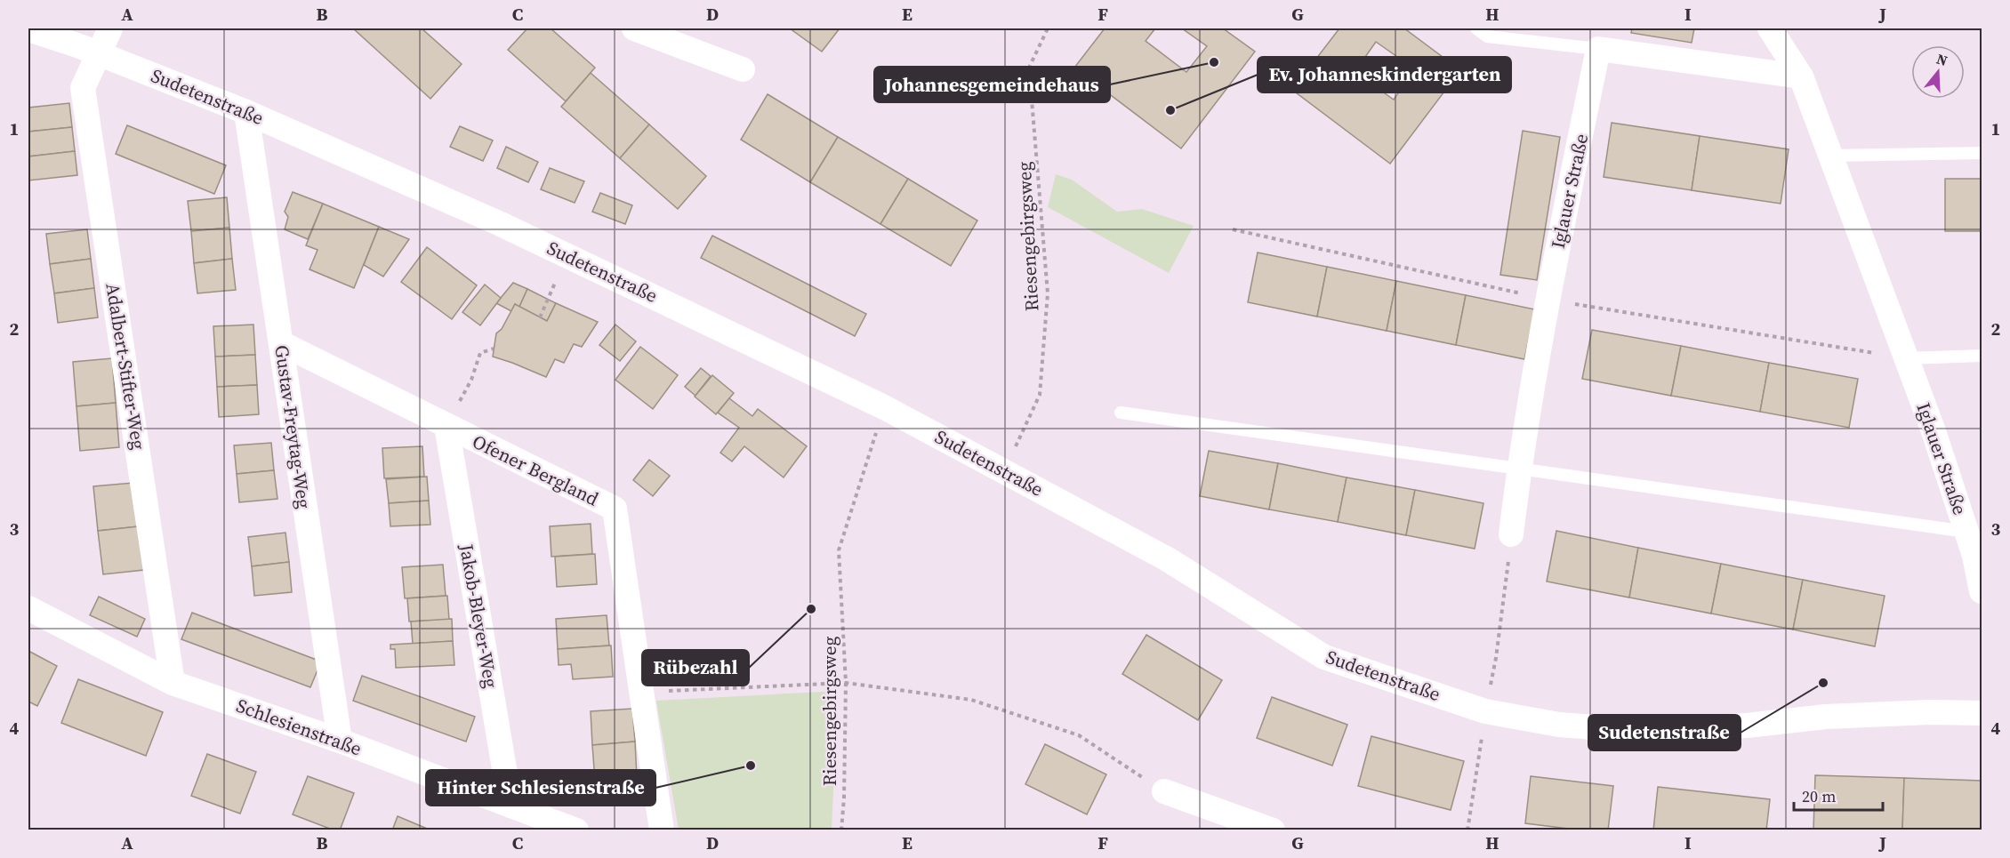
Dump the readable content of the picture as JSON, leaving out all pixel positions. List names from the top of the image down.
{
  "streets": {
    "street": [
      "Sudetenstraße",
      "Iglauer Straße",
      "Adalbert-Stifter-Weg",
      "Gustav-Freytag-Weg",
      "Ofener Bergland",
      "Jakob-Bleyer-Weg",
      "Schlesienstraße"
    ],
    "path": ["Riesengebirgsweg"]
  },
  "crossings": [
    ["Sudetenstraße", "Riesengebirgsweg"],
    ["Sudetenstraße", "Adalbert-Stifter-Weg"],
    ["Sudetenstraße", "Gustav-Freytag-Weg"],
    ["Adalbert-Stifter-Weg", "Schlesienstraße"],
    ["Gustav-Freytag-Weg", "Ofener Bergland"],
    ["Gustav-Freytag-Weg", "Schlesienstraße"],
    ["Ofener Bergland", "Jakob-Bleyer-Weg"],
    ["Jakob-Bleyer-Weg", "Schlesienstraße"]
  ],
  "places": [
    "Johannesgemeindehaus",
    "Ev. Johanneskindergarten",
    "Rübezahl",
    "Sudetenstraße",
    "Hinter Schlesienstraße"
  ],
  "scale_bar": "20 m",
  "north": "top",
  "grid": {
    "columns": [
      "A",
      "B",
      "C",
      "D",
      "E",
      "F",
      "G",
      "H",
      "I",
      "J"
    ],
    "rows": [
      "1",
      "2",
      "3",
      "4"
    ]
  }
}
